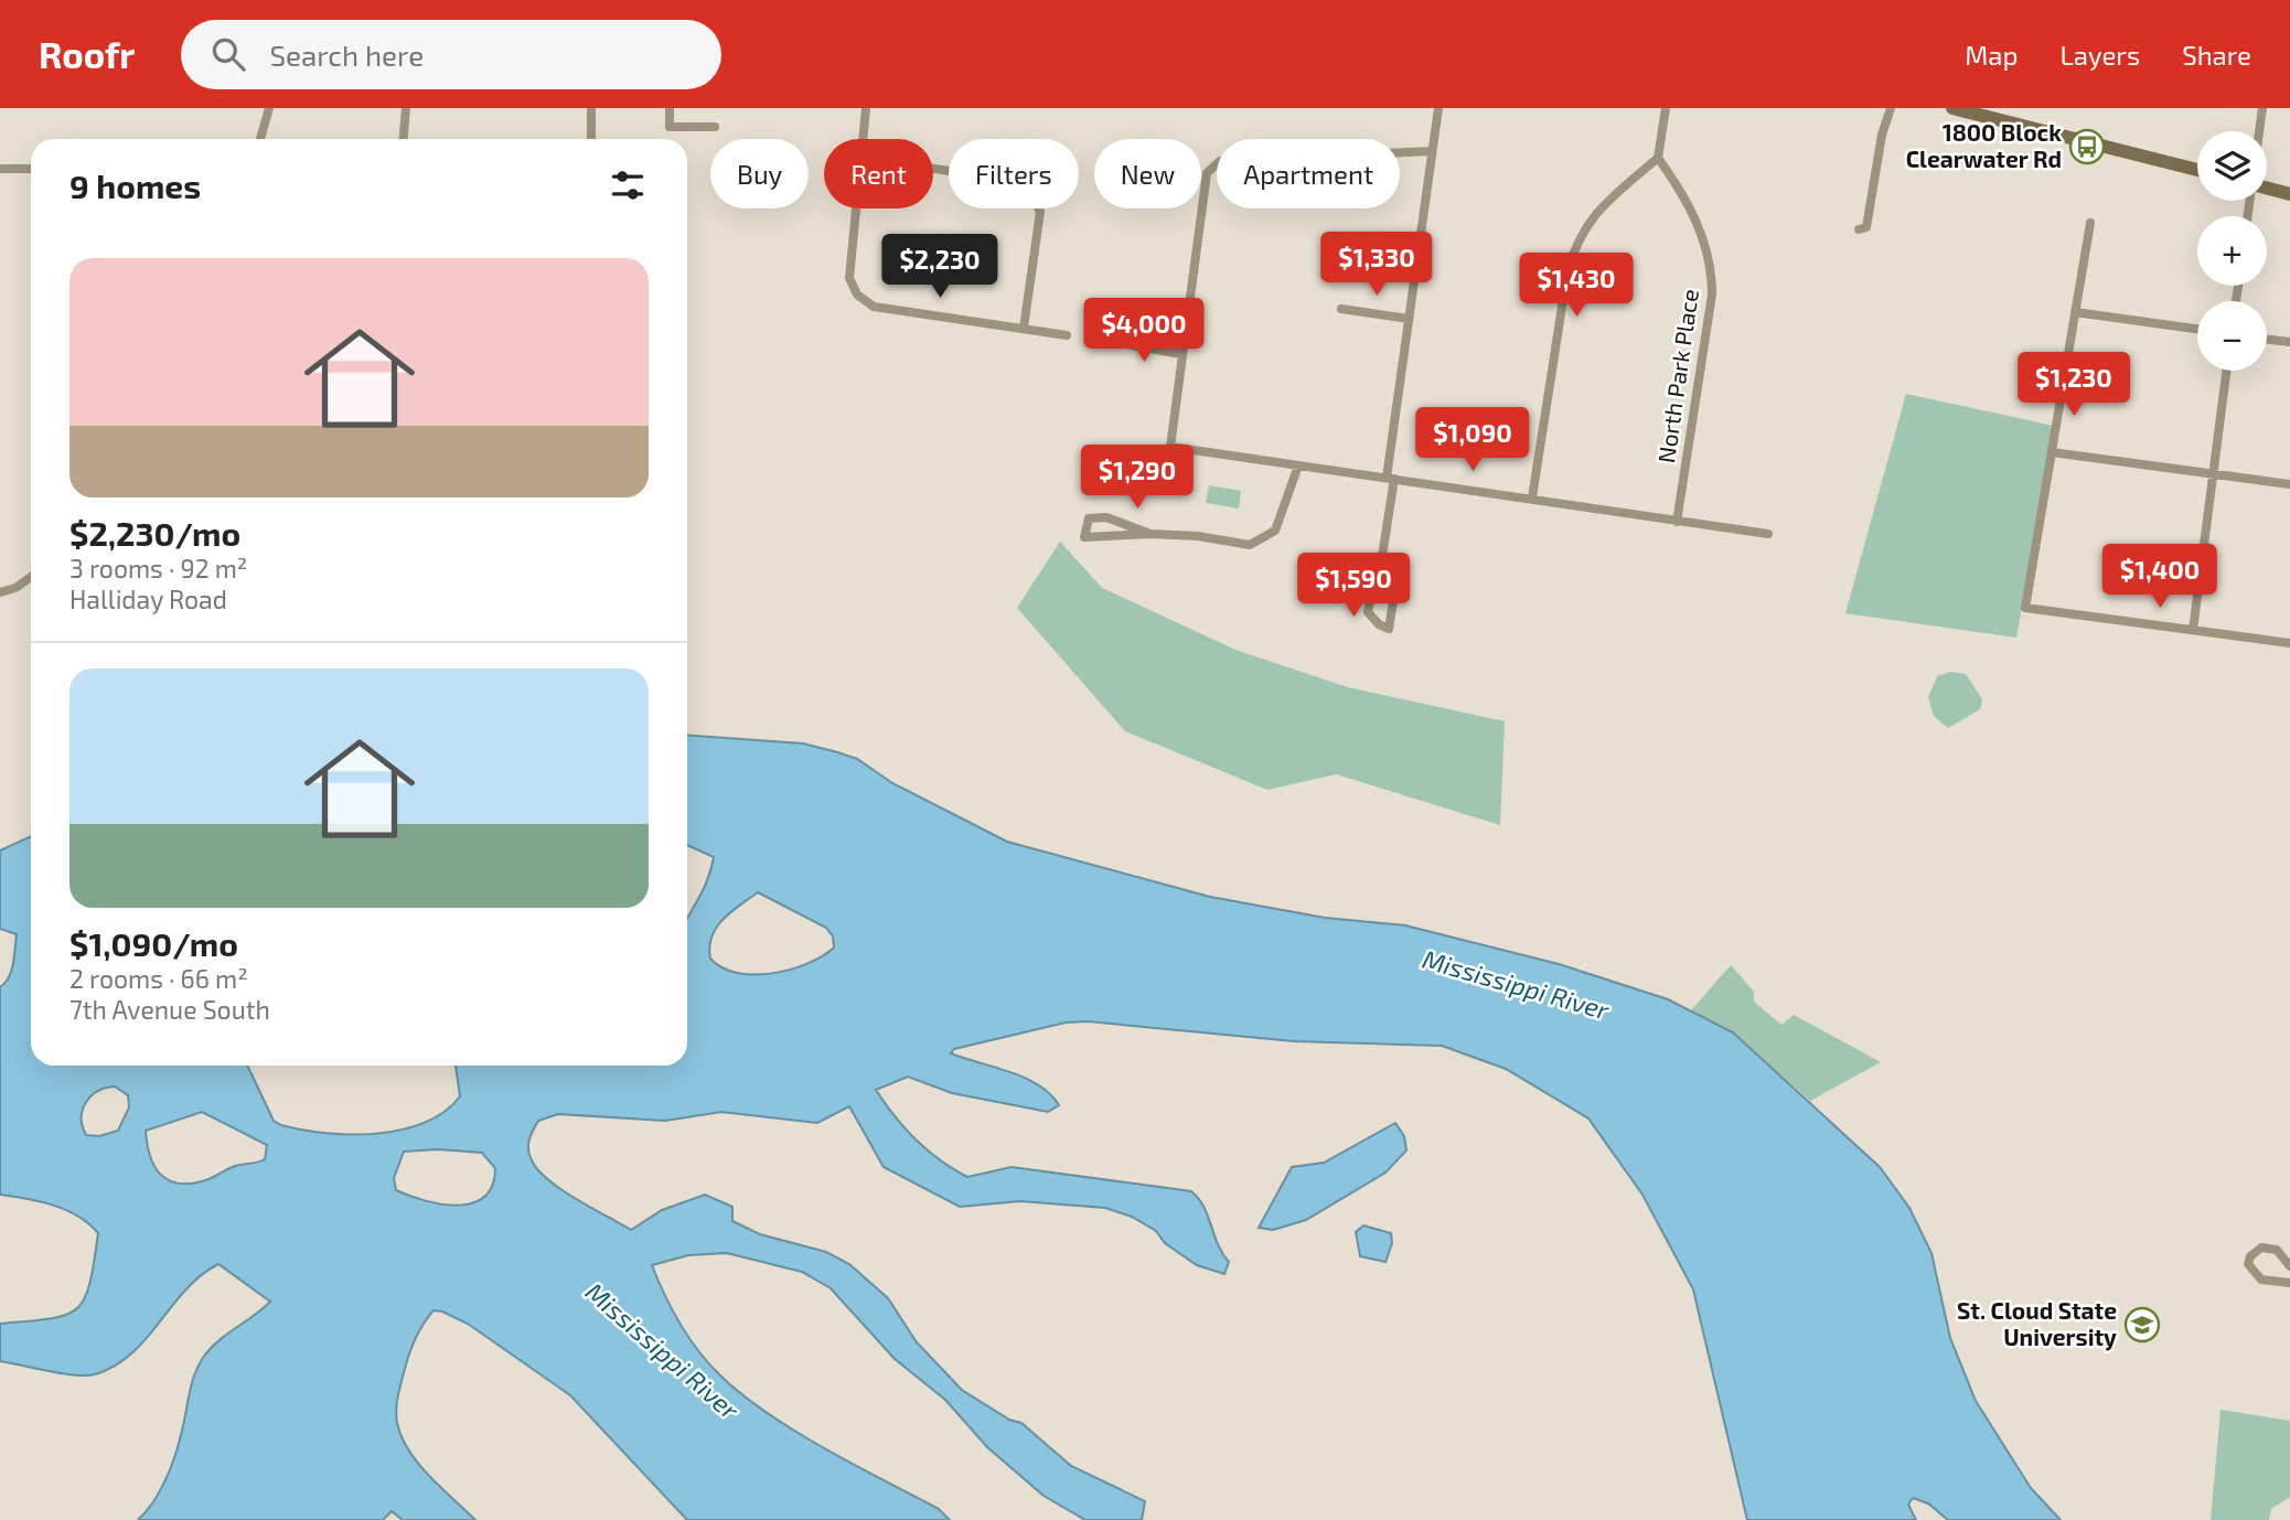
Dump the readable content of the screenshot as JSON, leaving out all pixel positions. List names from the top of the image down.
{
  "streets": {
    "street": ["North Park Place"]
  },
  "water": ["Mississippi River"],
  "places": {
    "bus stop": ["1800 Block Clearwater Rd"],
    "school or university": ["St. Cloud State University"]
  },
  "page": {
    "header": "Roofr",
    "search": "Search here",
    "nav": ["Map", "Layers", "Share"],
    "map_buttons": ["+", "−"],
    "chip": [
      "Buy",
      "Rent",
      "Filters",
      "New",
      "Apartment"
    ],
    "heading": "9 homes",
    "price": [
      "$1,330",
      "$2,230",
      "$1,430",
      "$4,000",
      "$1,230",
      "$1,090",
      "$1,290",
      "$1,400",
      "$1,590"
    ],
    "list": [
      {
        "name": "$2,230/mo",
        "note": "3 rooms · 92 m² · Halliday Road"
      },
      {
        "name": "$1,090/mo",
        "note": "2 rooms · 66 m² · 7th Avenue South"
      }
    ]
  }
}
